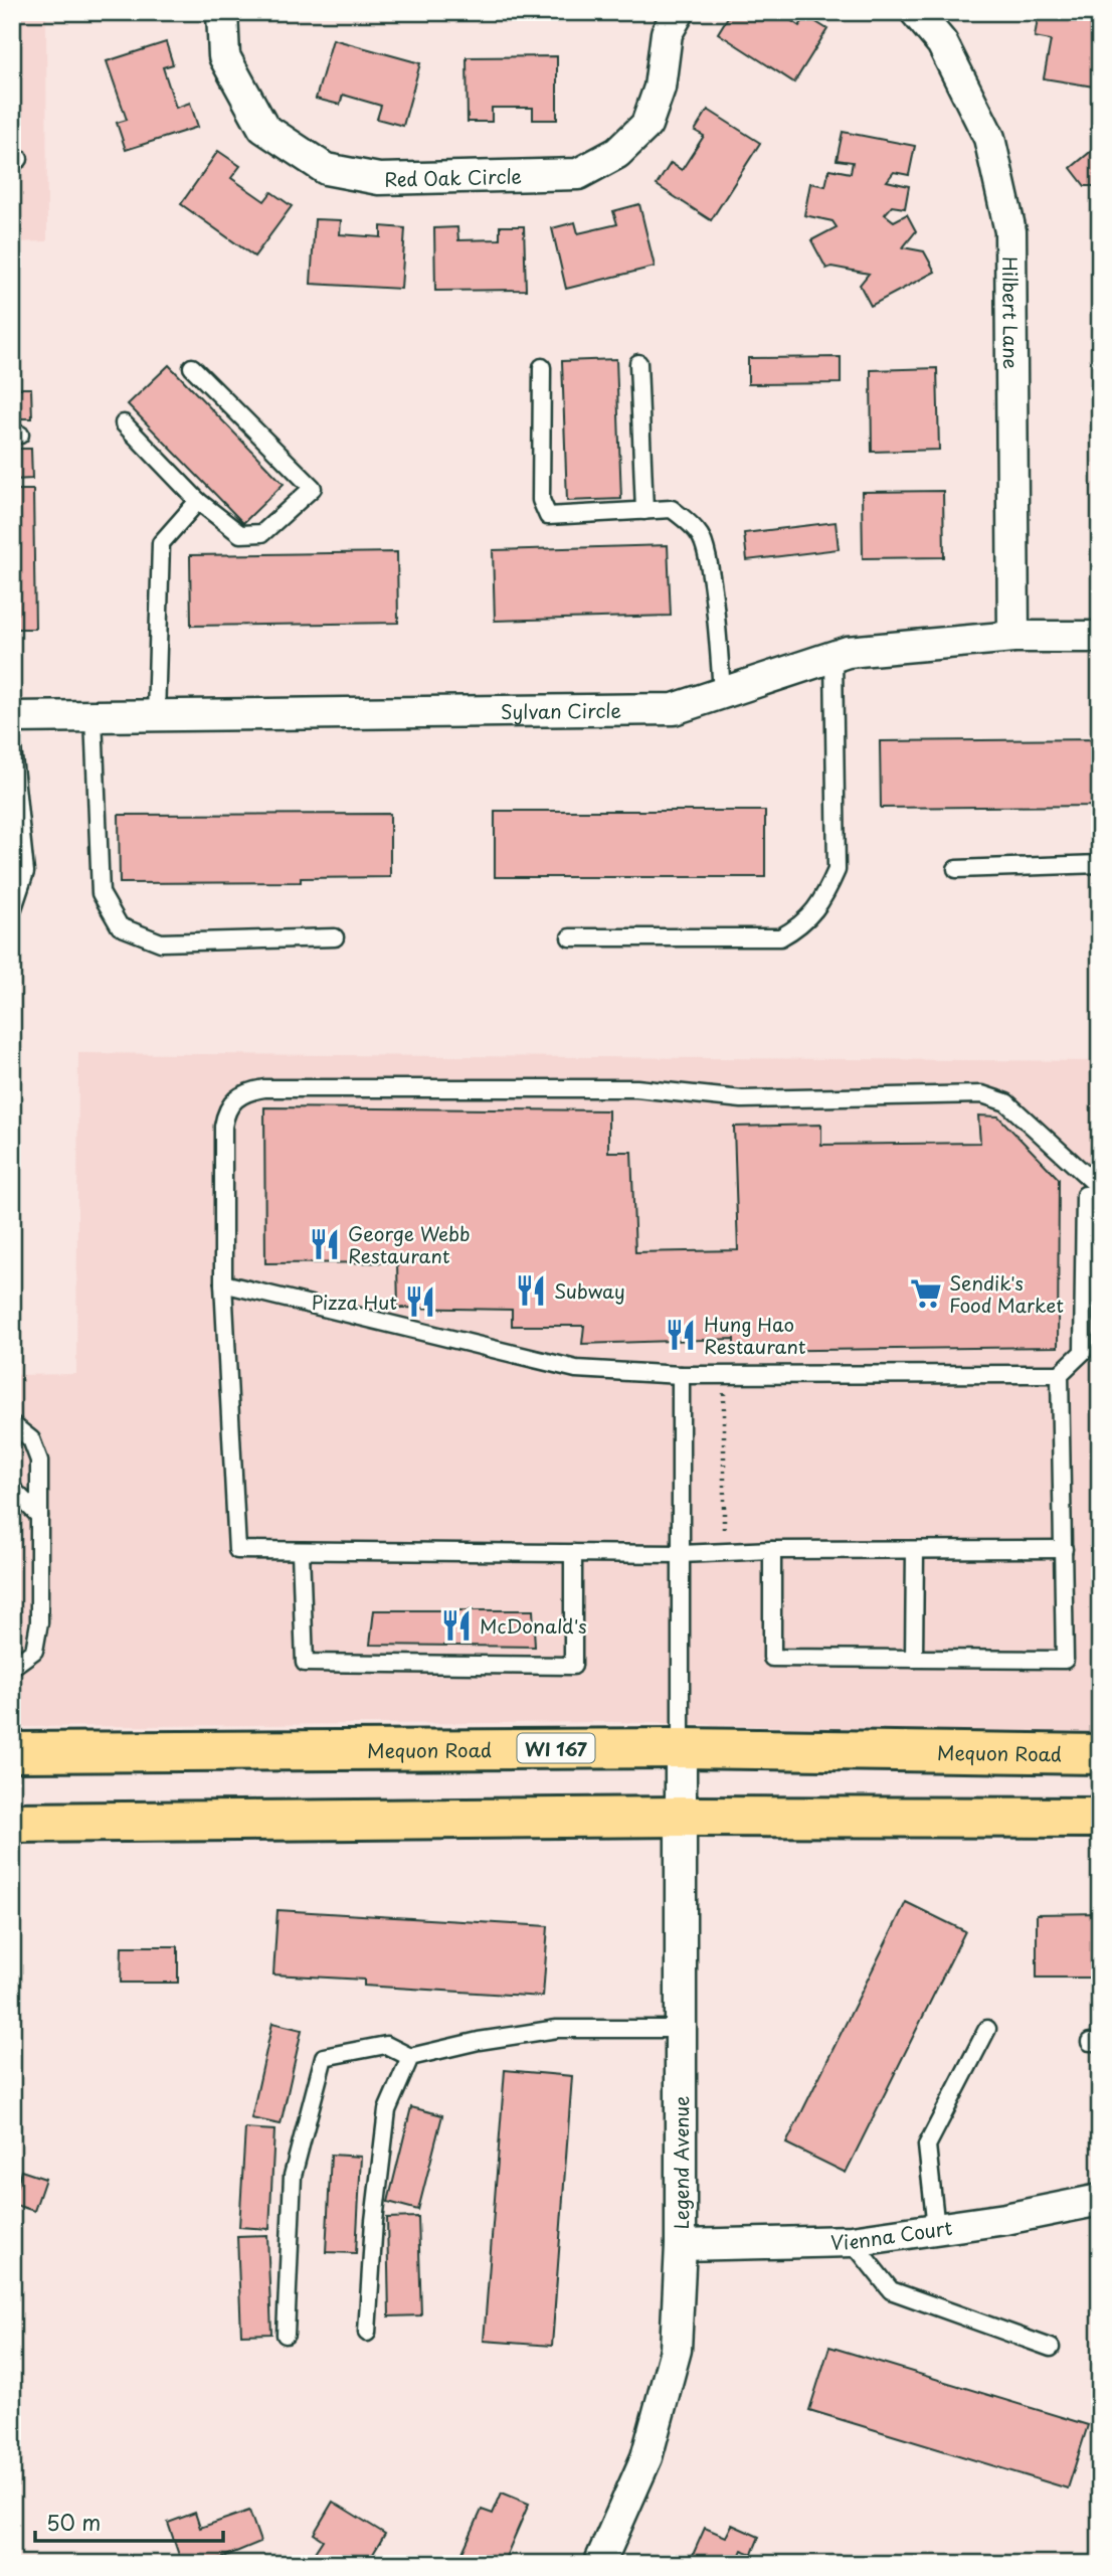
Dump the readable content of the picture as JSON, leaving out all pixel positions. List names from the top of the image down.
{
  "streets": {
    "main road": ["WI 167", "Mequon Road"],
    "street": [
      "Red Oak Circle",
      "Hilbert Lane",
      "Sylvan Circle",
      "Legend Avenue",
      "Vienna Court"
    ]
  },
  "crossings": [
    ["Hilbert Lane", "Sylvan Circle"],
    ["Mequon Road", "Legend Avenue"],
    ["Legend Avenue", "Vienna Court"]
  ],
  "places": {
    "restaurant": [
      "George Webb Restaurant",
      "Subway",
      "Pizza Hut",
      "Hung Hao Restaurant",
      "McDonald's"
    ],
    "supermarket": ["Sendik's Food Market"]
  },
  "scale_bar": "50 m"
}
